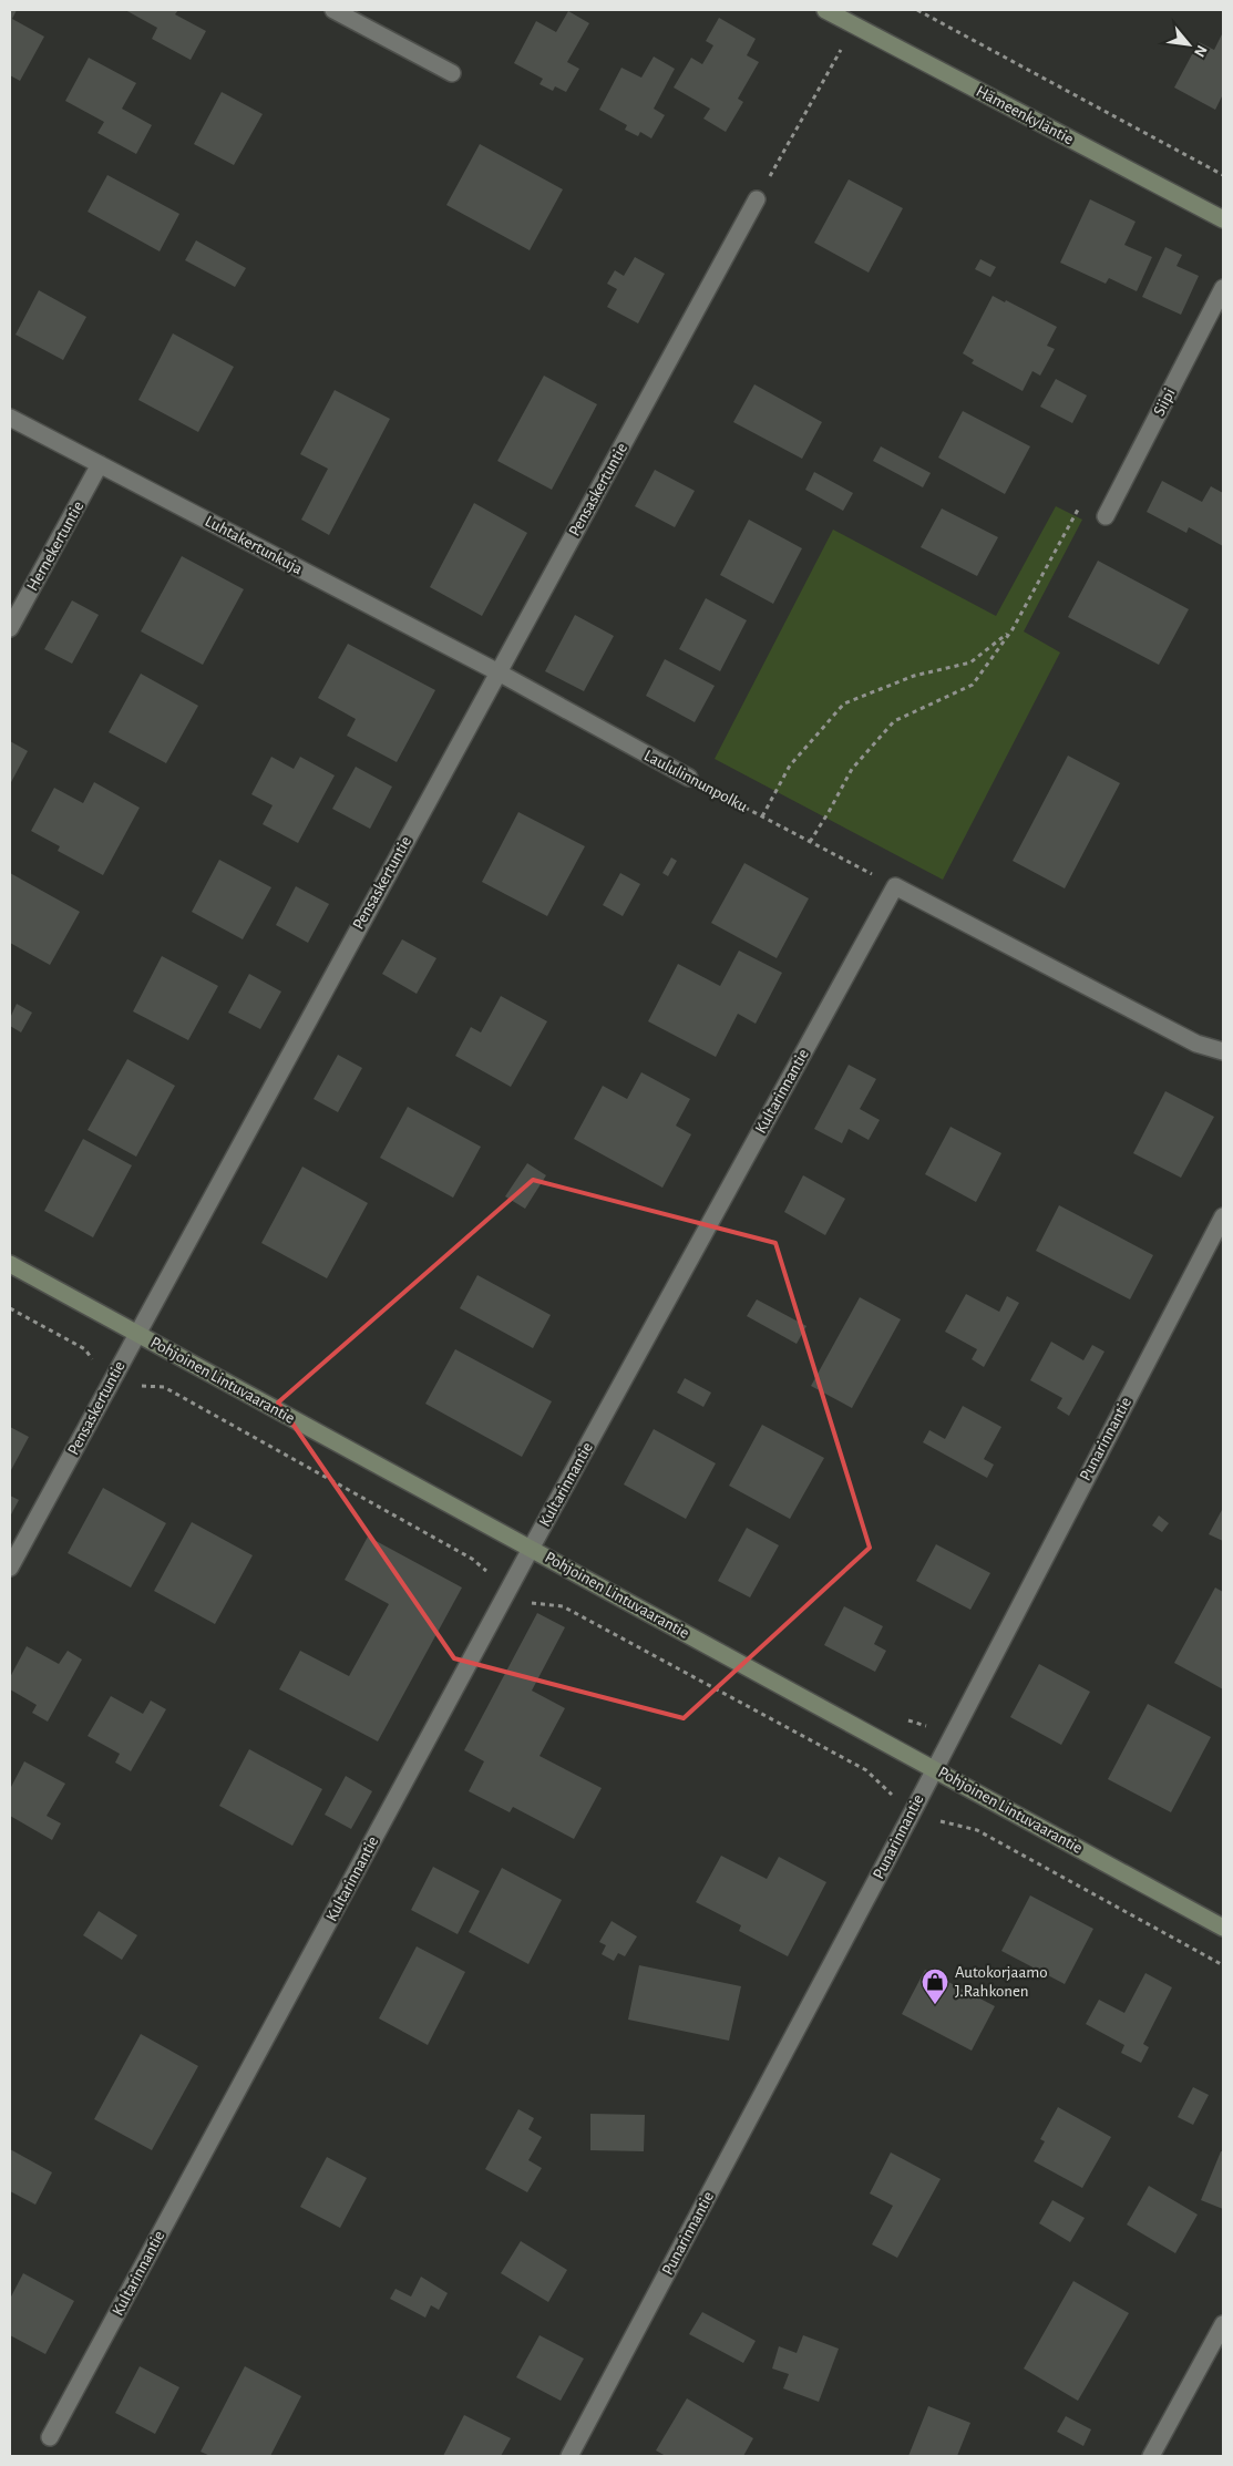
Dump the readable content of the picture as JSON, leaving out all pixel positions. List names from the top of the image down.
{
  "streets": {
    "street": [
      "Hämeenkyläntie",
      "Siipi",
      "Pensaskertuntie",
      "Luhtakertunkuja",
      "Hernekertuntie",
      "Laululinnunpolku",
      "Kultarinnantie",
      "Pohjoinen Lintuvaarantie",
      "Punarinnantie"
    ]
  },
  "crossings": [
    ["Pensaskertuntie", "Luhtakertunkuja"],
    ["Pensaskertuntie", "Laululinnunpolku"],
    ["Pensaskertuntie", "Pohjoinen Lintuvaarantie"],
    ["Luhtakertunkuja", "Hernekertuntie"],
    ["Luhtakertunkuja", "Laululinnunpolku"],
    ["Laululinnunpolku", "Kultarinnantie"],
    ["Kultarinnantie", "Pohjoinen Lintuvaarantie"],
    ["Pohjoinen Lintuvaarantie", "Punarinnantie"]
  ],
  "places": {
    "shop": ["Autokorjaamo J.Rahkonen"]
  },
  "north": "bottom right"
}
